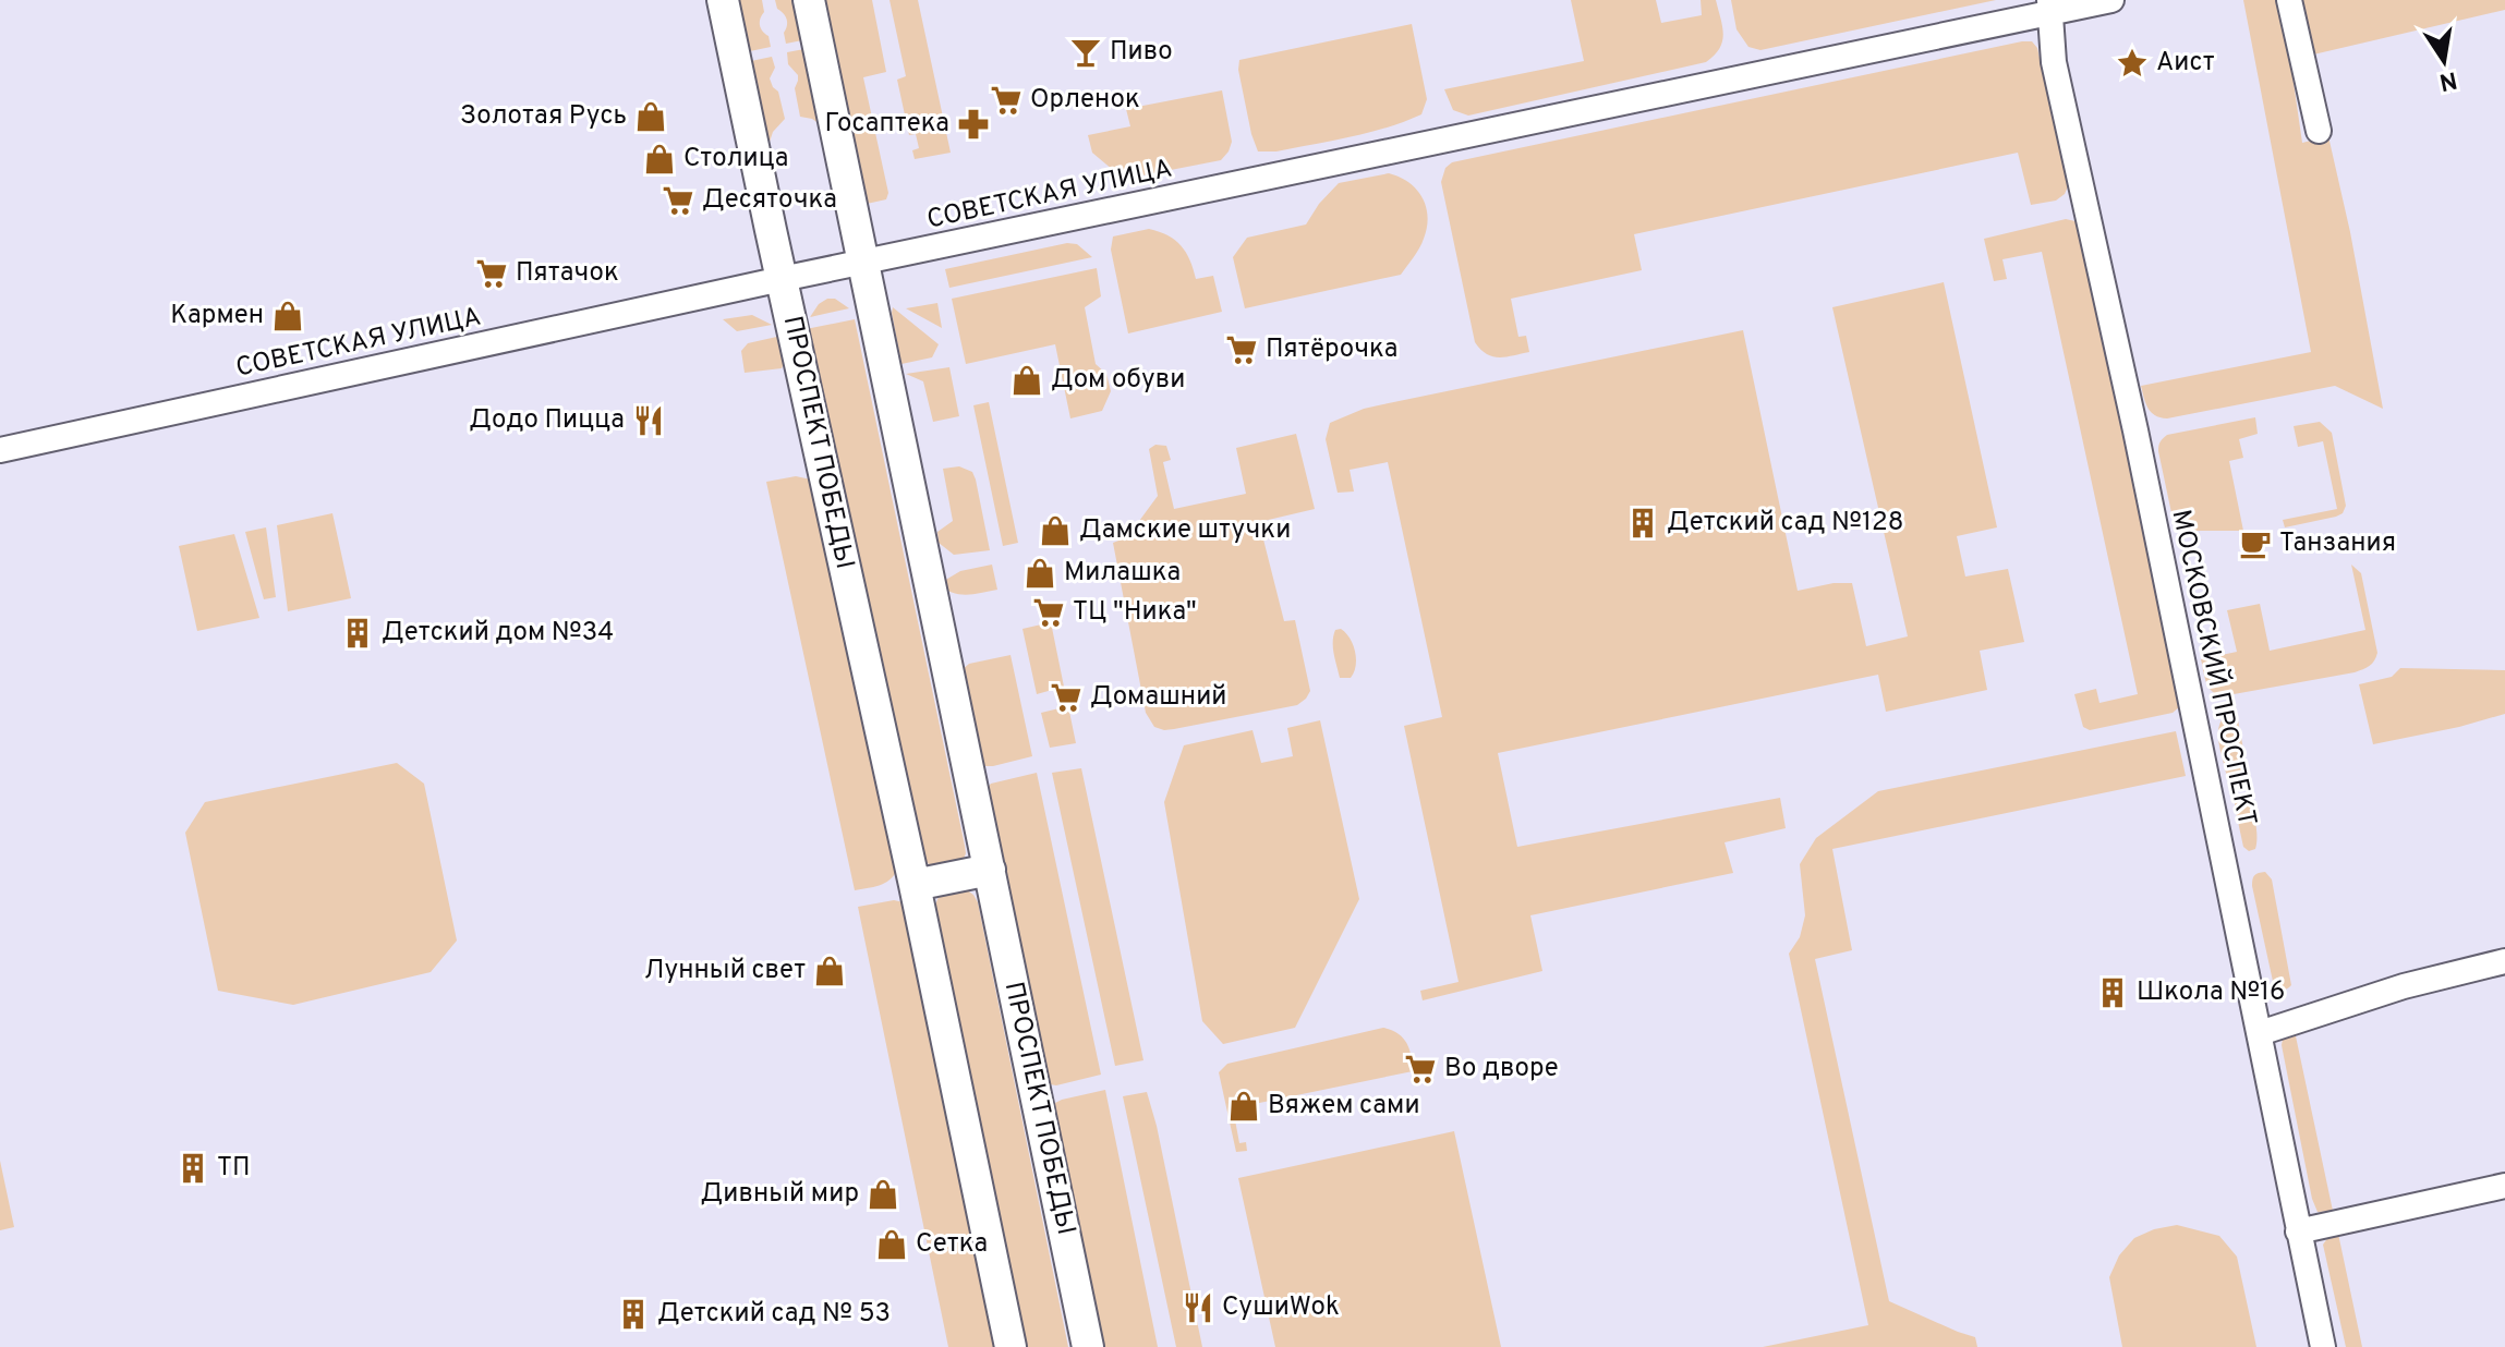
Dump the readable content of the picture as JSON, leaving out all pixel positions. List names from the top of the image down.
{
  "streets": {
    "main road": ["ПРОСПЕКТ ПОБЕДЫ"],
    "street": ["СОВЕТСКАЯ УЛИЦА", "МОСКОВСКИЙ ПРОСПЕКТ"]
  },
  "crossings": [
    ["СОВЕТСКАЯ УЛИЦА", "ПРОСПЕКТ ПОБЕДЫ"],
    ["СОВЕТСКАЯ УЛИЦА", "МОСКОВСКИЙ ПРОСПЕКТ"]
  ],
  "places": {
    "bar": ["Пиво"],
    "place": ["Аист"],
    "supermarket": [
      "Орленок",
      "Десяточка",
      "Пятачок",
      "Пятёрочка",
      "ТЦ \"Ника\"",
      "Домашний",
      "Во дворе"
    ],
    "shop": [
      "Золотая Русь",
      "Столица",
      "Кармен",
      "Дом обуви",
      "Дамские штучки",
      "Милашка",
      "Лунный свет",
      "Вяжем сами",
      "Дивный мир",
      "Сетка"
    ],
    "pharmacy": ["Госаптека"],
    "restaurant": ["Додо Пицца", "СушиWok"],
    "building": [
      "Детский сад №128",
      "Детский дом №34",
      "Школа №16",
      "ТП",
      "Детский сад № 53"
    ],
    "cafe": ["Танзания"]
  },
  "north": "bottom"
}
